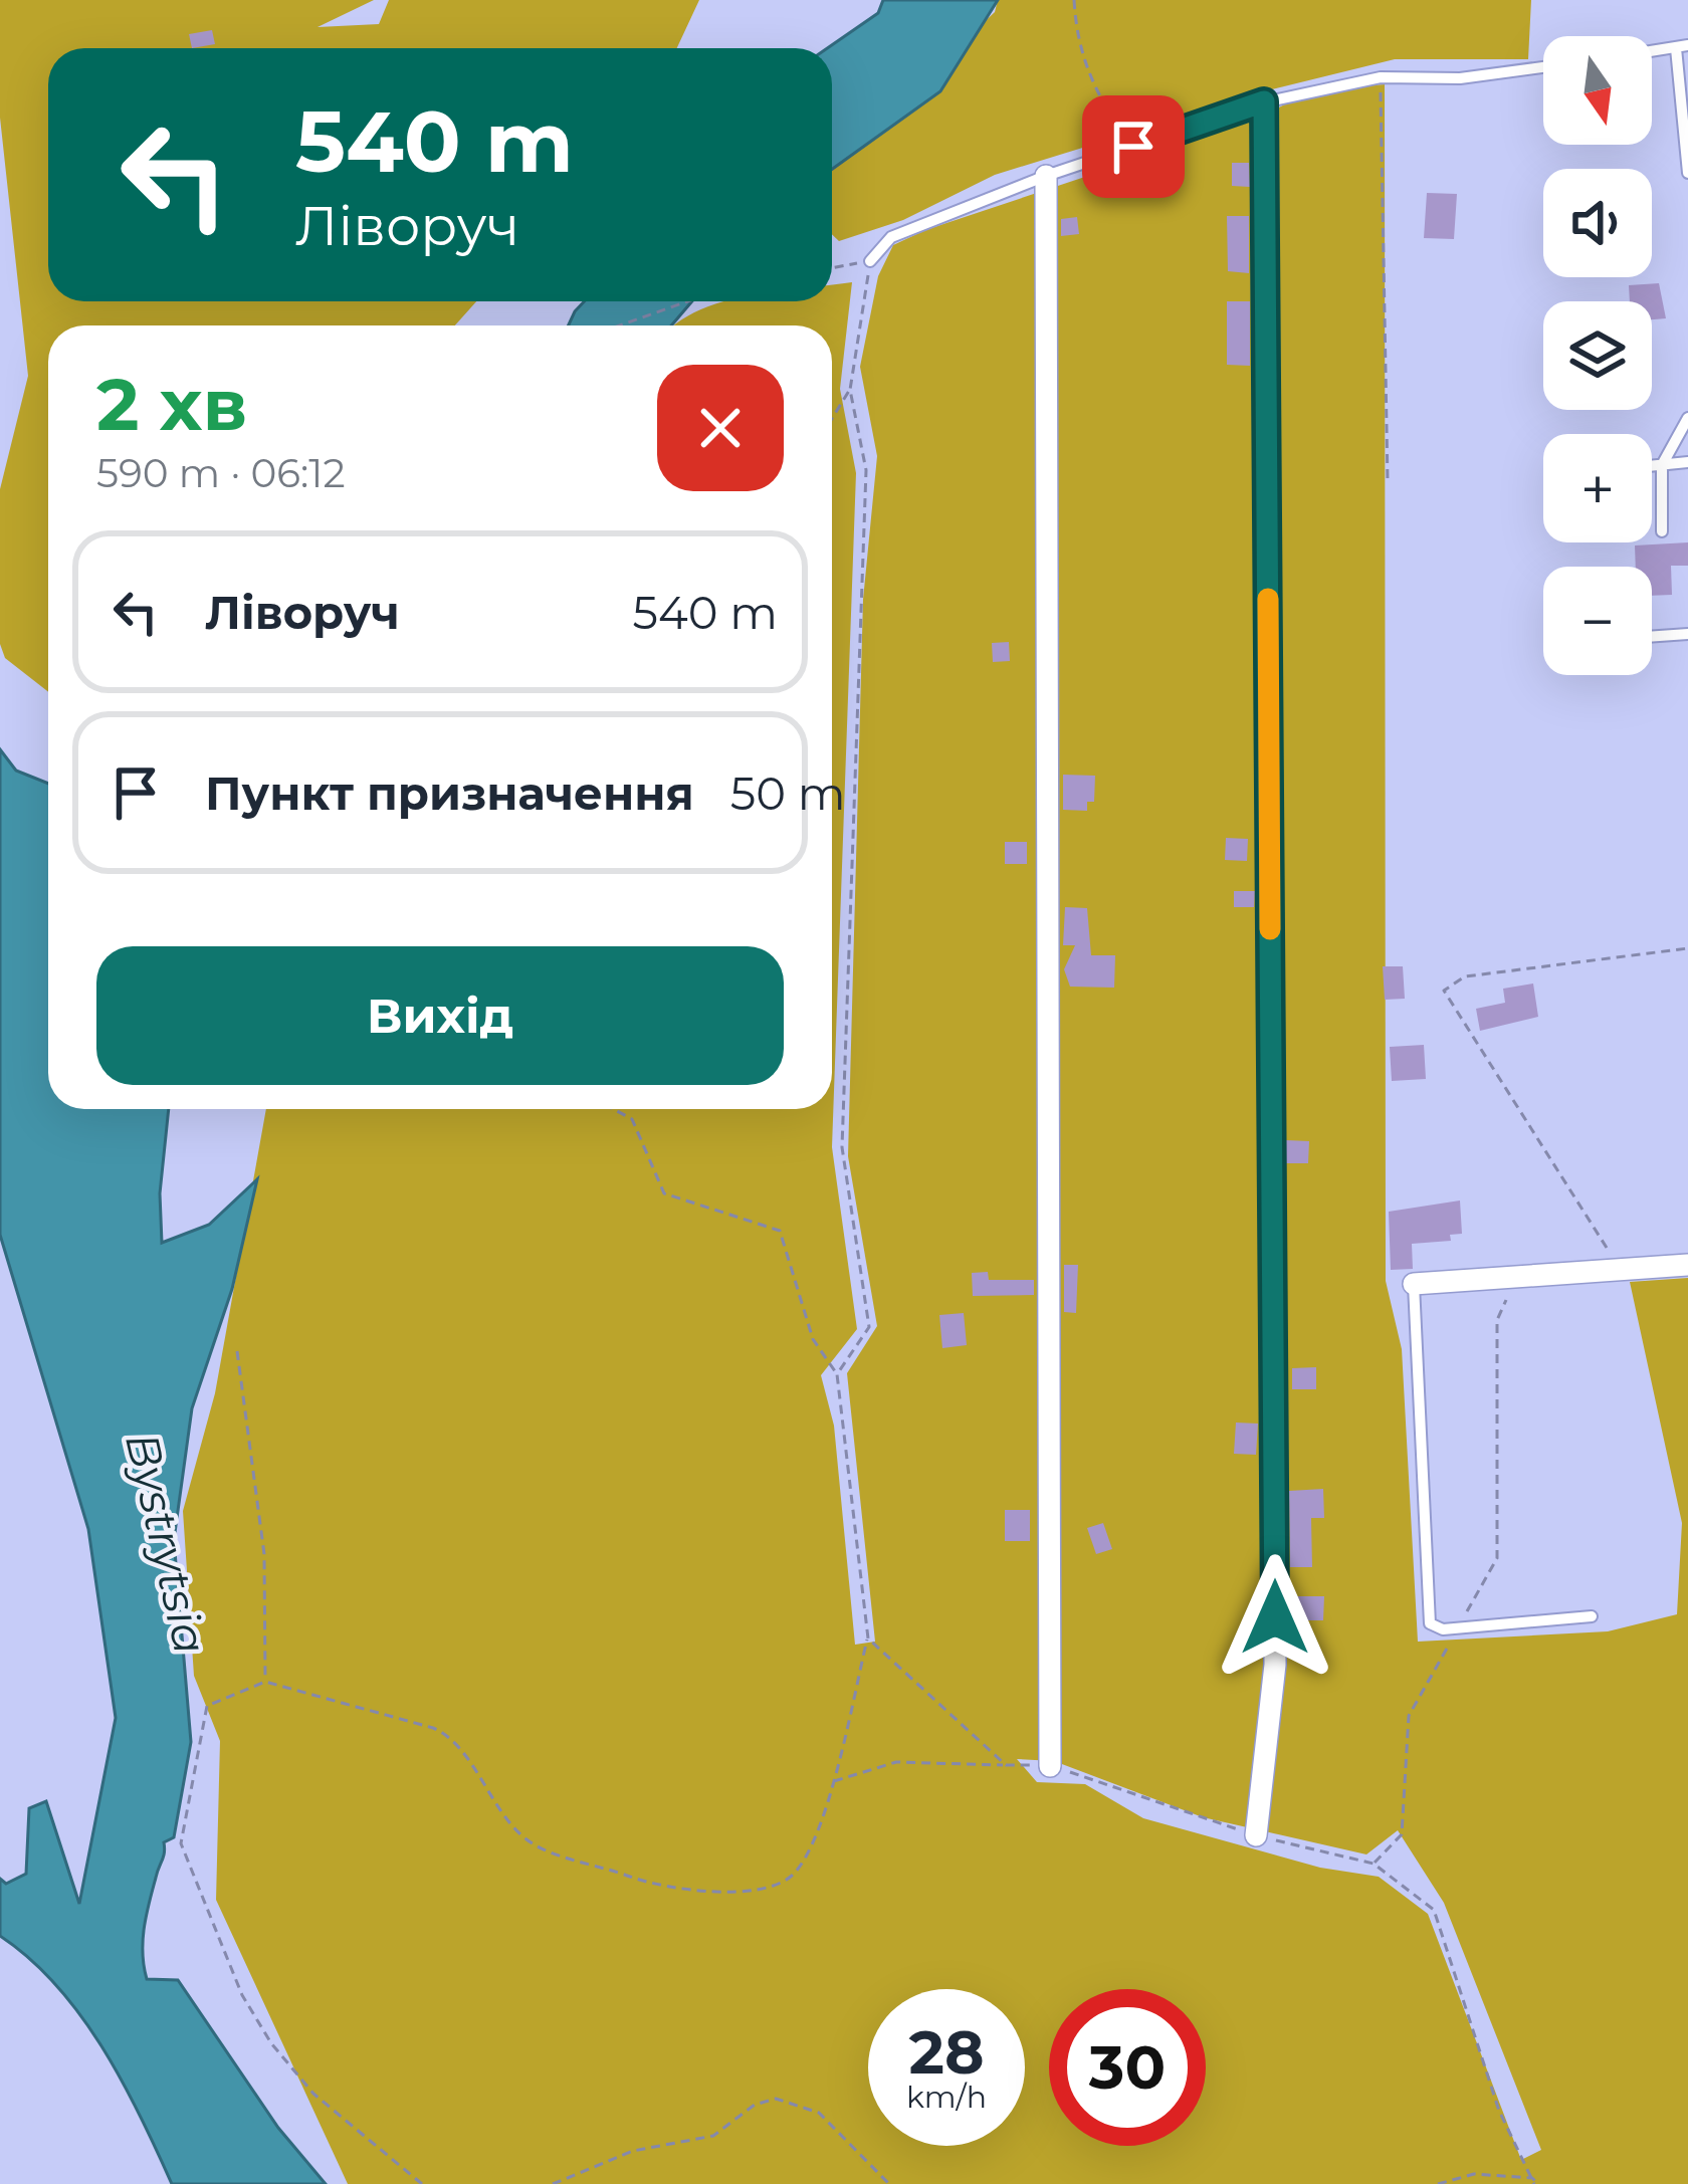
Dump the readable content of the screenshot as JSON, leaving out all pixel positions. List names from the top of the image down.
{
  "water": ["Bystrytsia"],
  "north": "bottom",
  "page": {
    "map_buttons": ["+", "−"],
    "turn": ["540 m", "Ліворуч"],
    "heading": ["2 хв", "590 m · 06:12"],
    "list": [
      {
        "name": "Ліворуч",
        "value": "540 m"
      },
      {
        "name": "Пункт призначення",
        "value": "50 m"
      }
    ],
    "buttons": "Вихід",
    "speed": "28 km/h",
    "limit": "30"
  }
}
